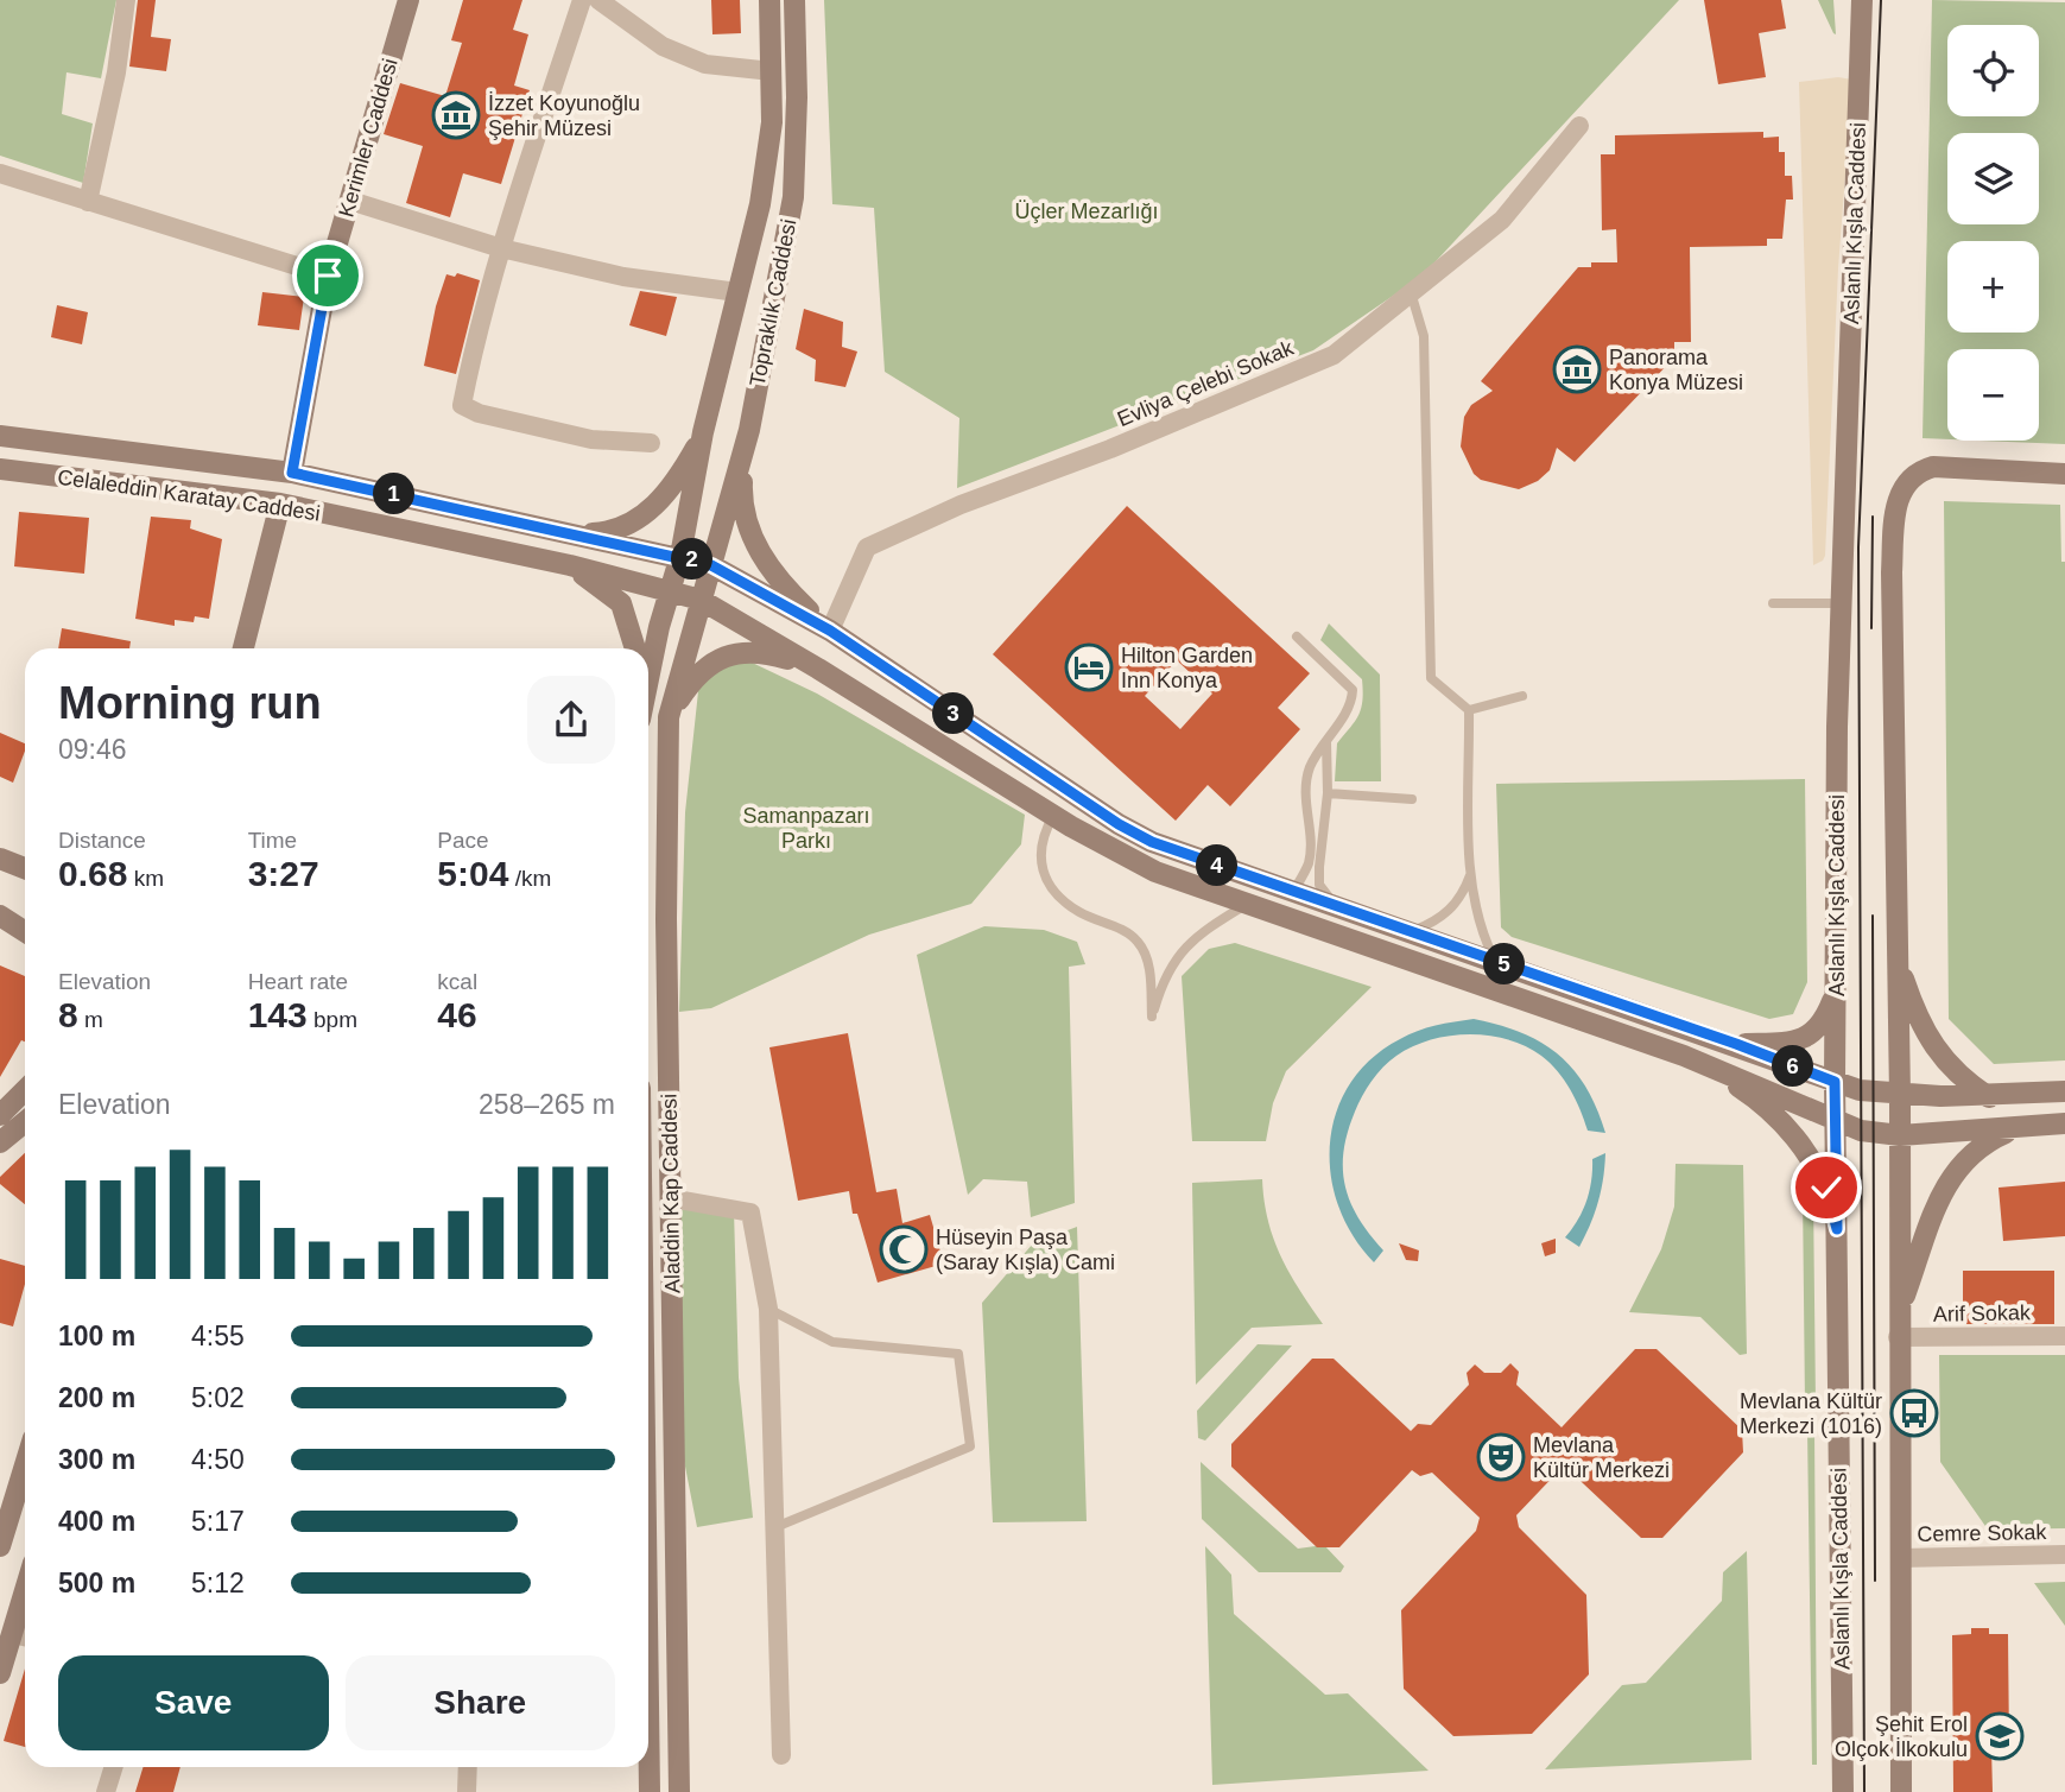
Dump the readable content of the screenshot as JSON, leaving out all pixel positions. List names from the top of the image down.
{
  "streets": {
    "main road": [
      "Kerimler Caddesi",
      "Aslanlı Kışla Caddesi",
      "Topraklık Caddesi",
      "Celaleddin Karatay Caddesi",
      "Aladdin Kap Caddesi"
    ],
    "street": ["Evliya Çelebi Sokak", "Arif Sokak", "Cemre Sokak"]
  },
  "crossings": [
    ["Kerimler Caddesi", "Celaleddin Karatay Caddesi"],
    ["Topraklık Caddesi", "Celaleddin Karatay Caddesi"],
    ["Topraklık Caddesi", "Aladdin Kap Caddesi"],
    ["Celaleddin Karatay Caddesi", "Aladdin Kap Caddesi"]
  ],
  "parks": ["Üçler Mezarlığı", "Samanpazarı Parkı"],
  "places": {
    "museum": ["İzzet Koyunoğlu Şehir Müzesi", "Panorama Konya Müzesi"],
    "hotel": ["Hilton Garden Inn Konya"],
    "mosque": ["Hüseyin Paşa (Saray Kışla) Cami"],
    "bus stop": ["Mevlana Kültür Merkezi (1016)"],
    "theatre": ["Mevlana Kültür Merkezi"],
    "school or university": ["Şehit Erol Olçok İlkokulu"]
  },
  "page": {
    "map_buttons": ["+", "−"],
    "pins": [
      "1",
      "2",
      "3",
      "4",
      "5",
      "6"
    ],
    "heading": ["Morning run", "09:46"],
    "stats": [
      ["Distance", "0.68 km"],
      ["Time", "3:27"],
      ["Pace", "5:04 /km"],
      ["Elevation", "8 m"],
      ["Heart rate", "143 bpm"],
      ["kcal", "46"]
    ],
    "chart": ["Elevation", "258–265 m"],
    "list": [
      {
        "name": "100 m",
        "note": "4:55"
      },
      {
        "name": "200 m",
        "note": "5:02"
      },
      {
        "name": "300 m",
        "note": "4:50"
      },
      {
        "name": "400 m",
        "note": "5:17"
      },
      {
        "name": "500 m",
        "note": "5:12"
      }
    ],
    "buttons": ["Save", "Share"]
  }
}
